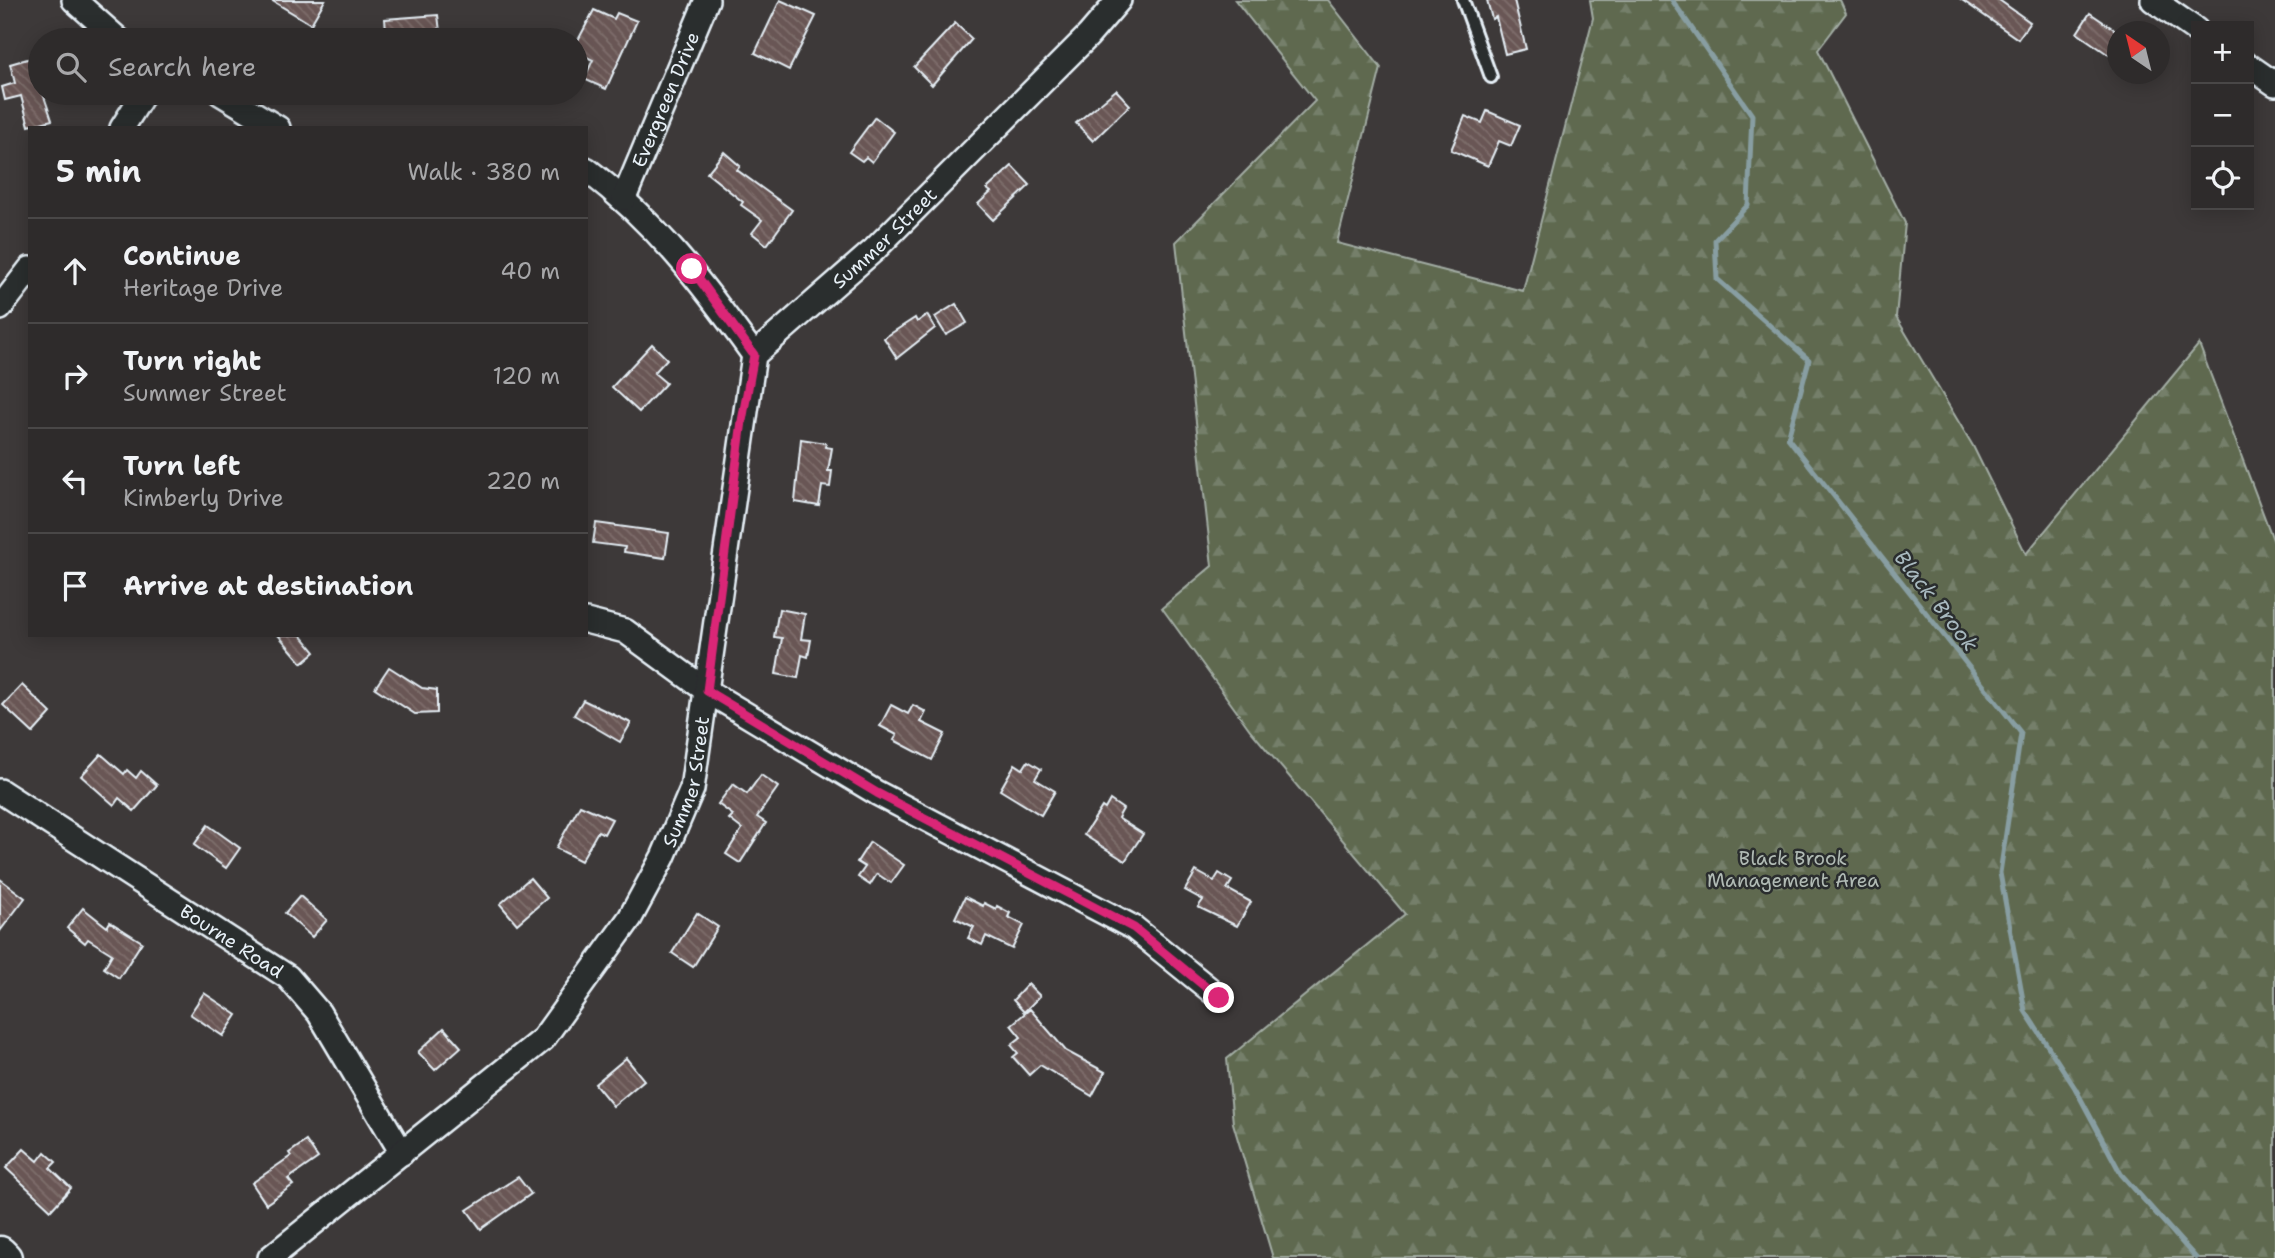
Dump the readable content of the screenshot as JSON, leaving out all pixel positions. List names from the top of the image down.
{
  "streets": {
    "street": ["Evergreen Drive", "Summer Street", "Bourne Road"]
  },
  "crossings": [
    ["Summer Street", "Bourne Road"]
  ],
  "water": ["Black Brook"],
  "parks": ["Black Brook Management Area"],
  "north": "top left",
  "page": {
    "map_buttons": ["+", "−"],
    "search": "Search here",
    "heading": ["5 min", "Walk · 380 m"],
    "list": [
      ["Continue", "Heritage Drive", "40 m"],
      ["Turn right", "Summer Street", "120 m"],
      ["Turn left", "Kimberly Drive", "220 m"],
      "Arrive at destination"
    ]
  }
}
